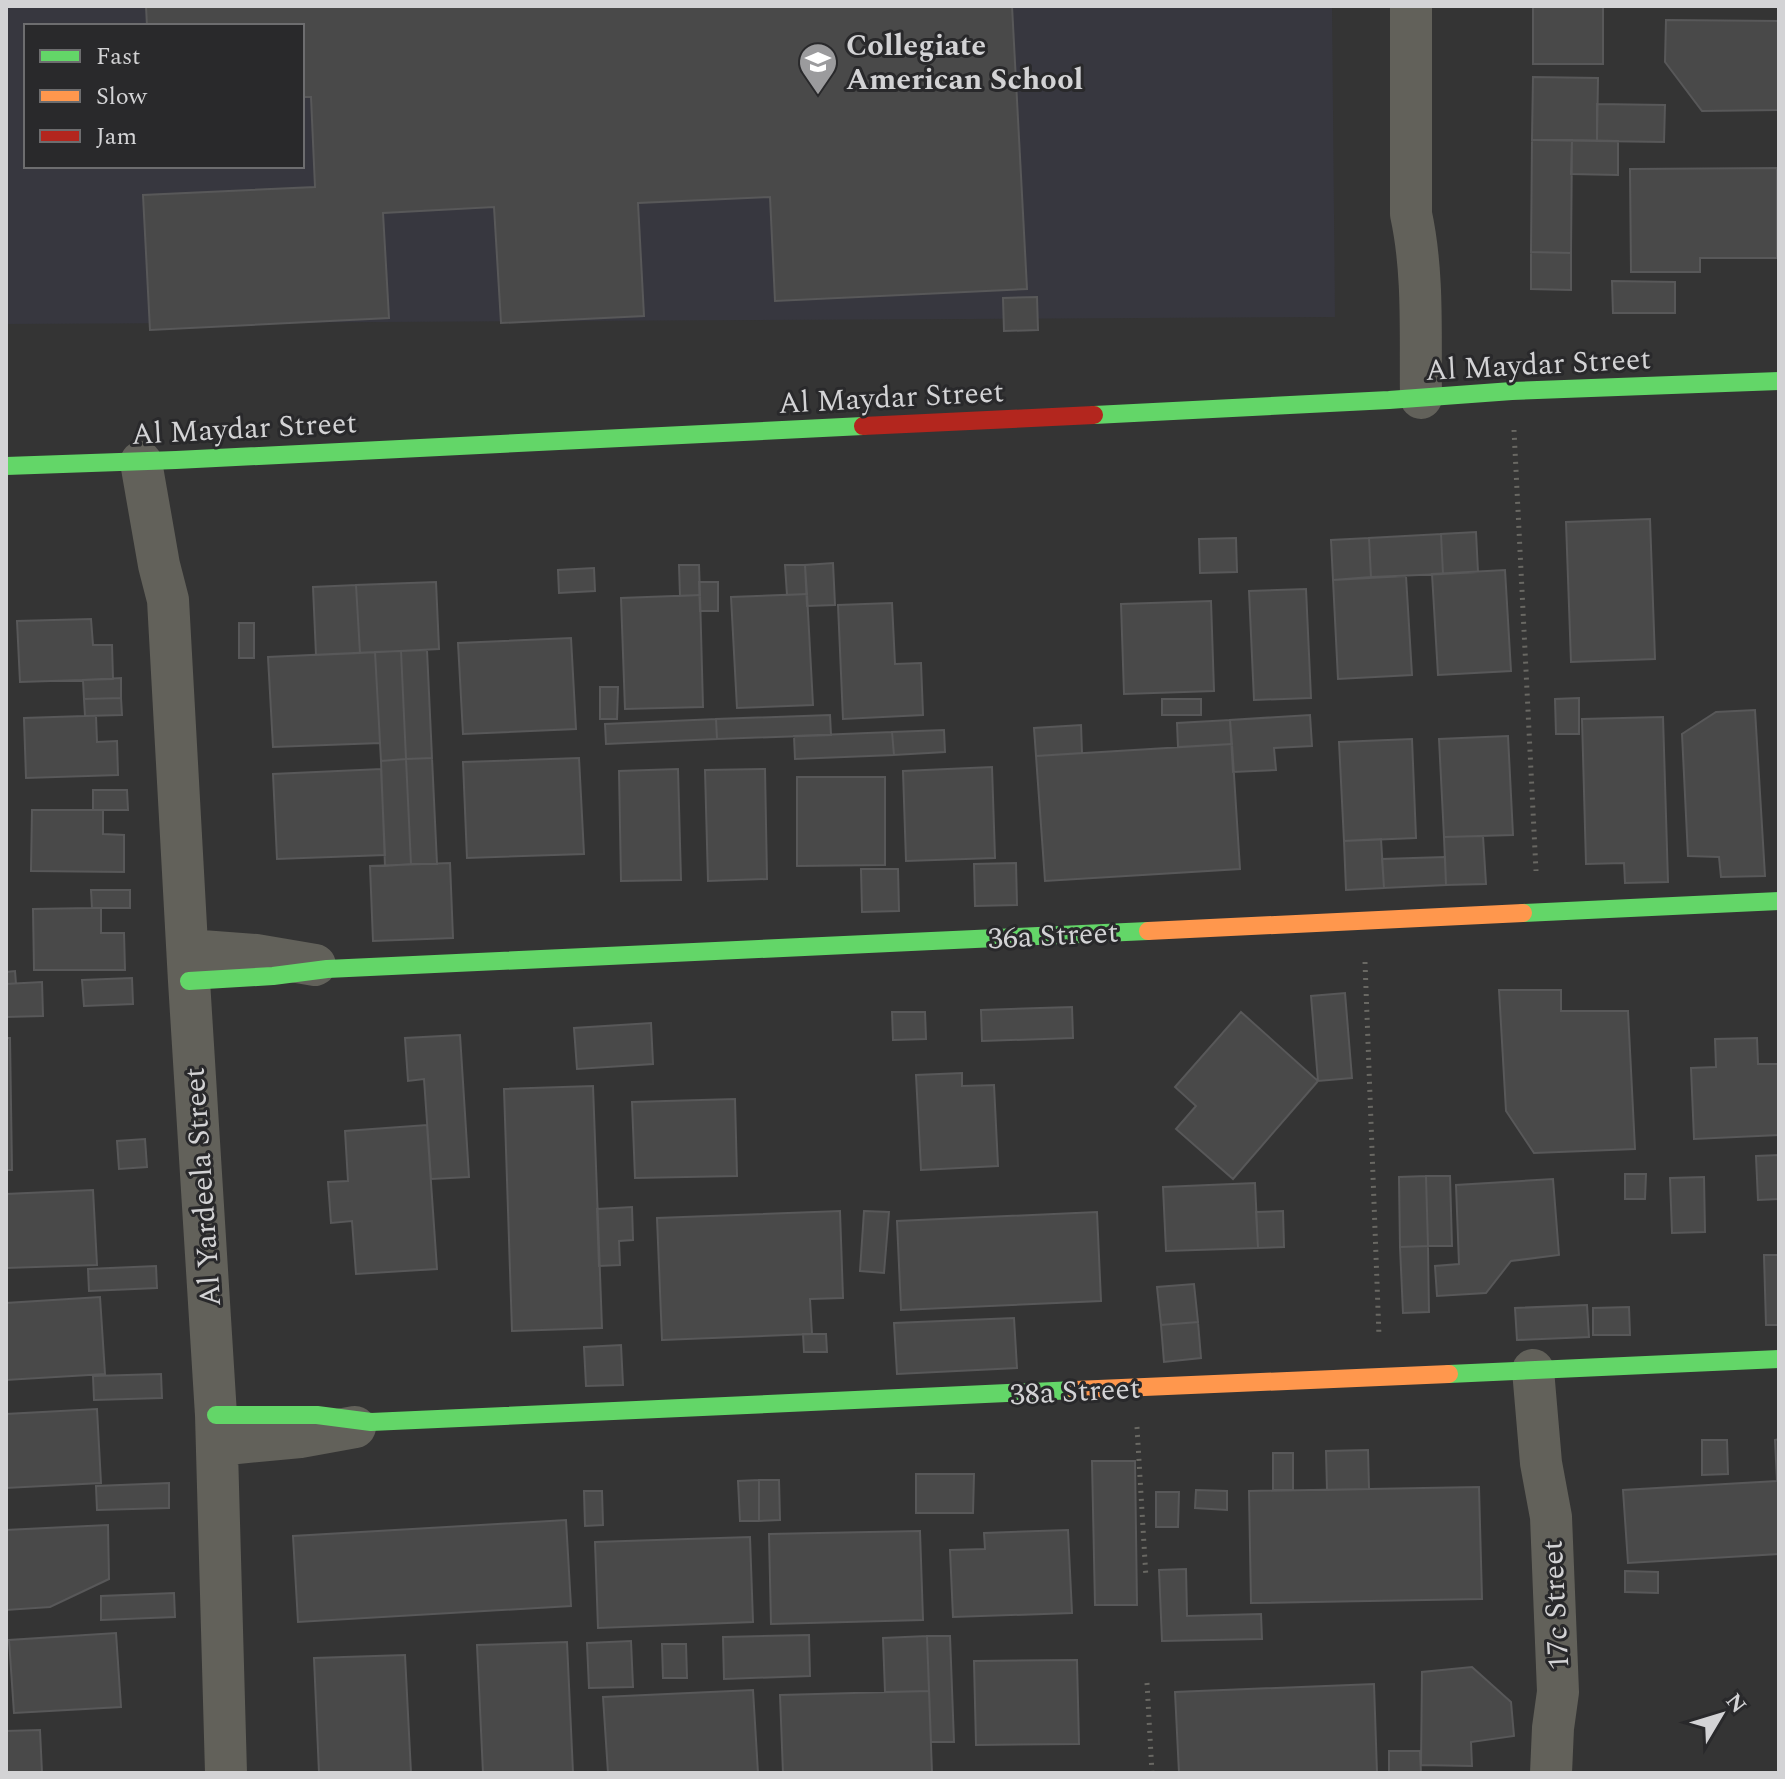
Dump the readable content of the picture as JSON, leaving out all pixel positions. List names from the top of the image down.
{
  "streets": {
    "street": [
      "Al Maydar Street",
      "36a Street",
      "Al Yardeela Street",
      "38a Street",
      "17c Street"
    ]
  },
  "crossings": [
    ["Al Maydar Street", "Al Yardeela Street"],
    ["36a Street", "Al Yardeela Street"],
    ["Al Yardeela Street", "38a Street"],
    ["38a Street", "17c Street"]
  ],
  "places": {
    "school or university": ["Collegiate American School"]
  },
  "legend": ["Fast", "Slow", "Jam"],
  "north": "top right"
}
